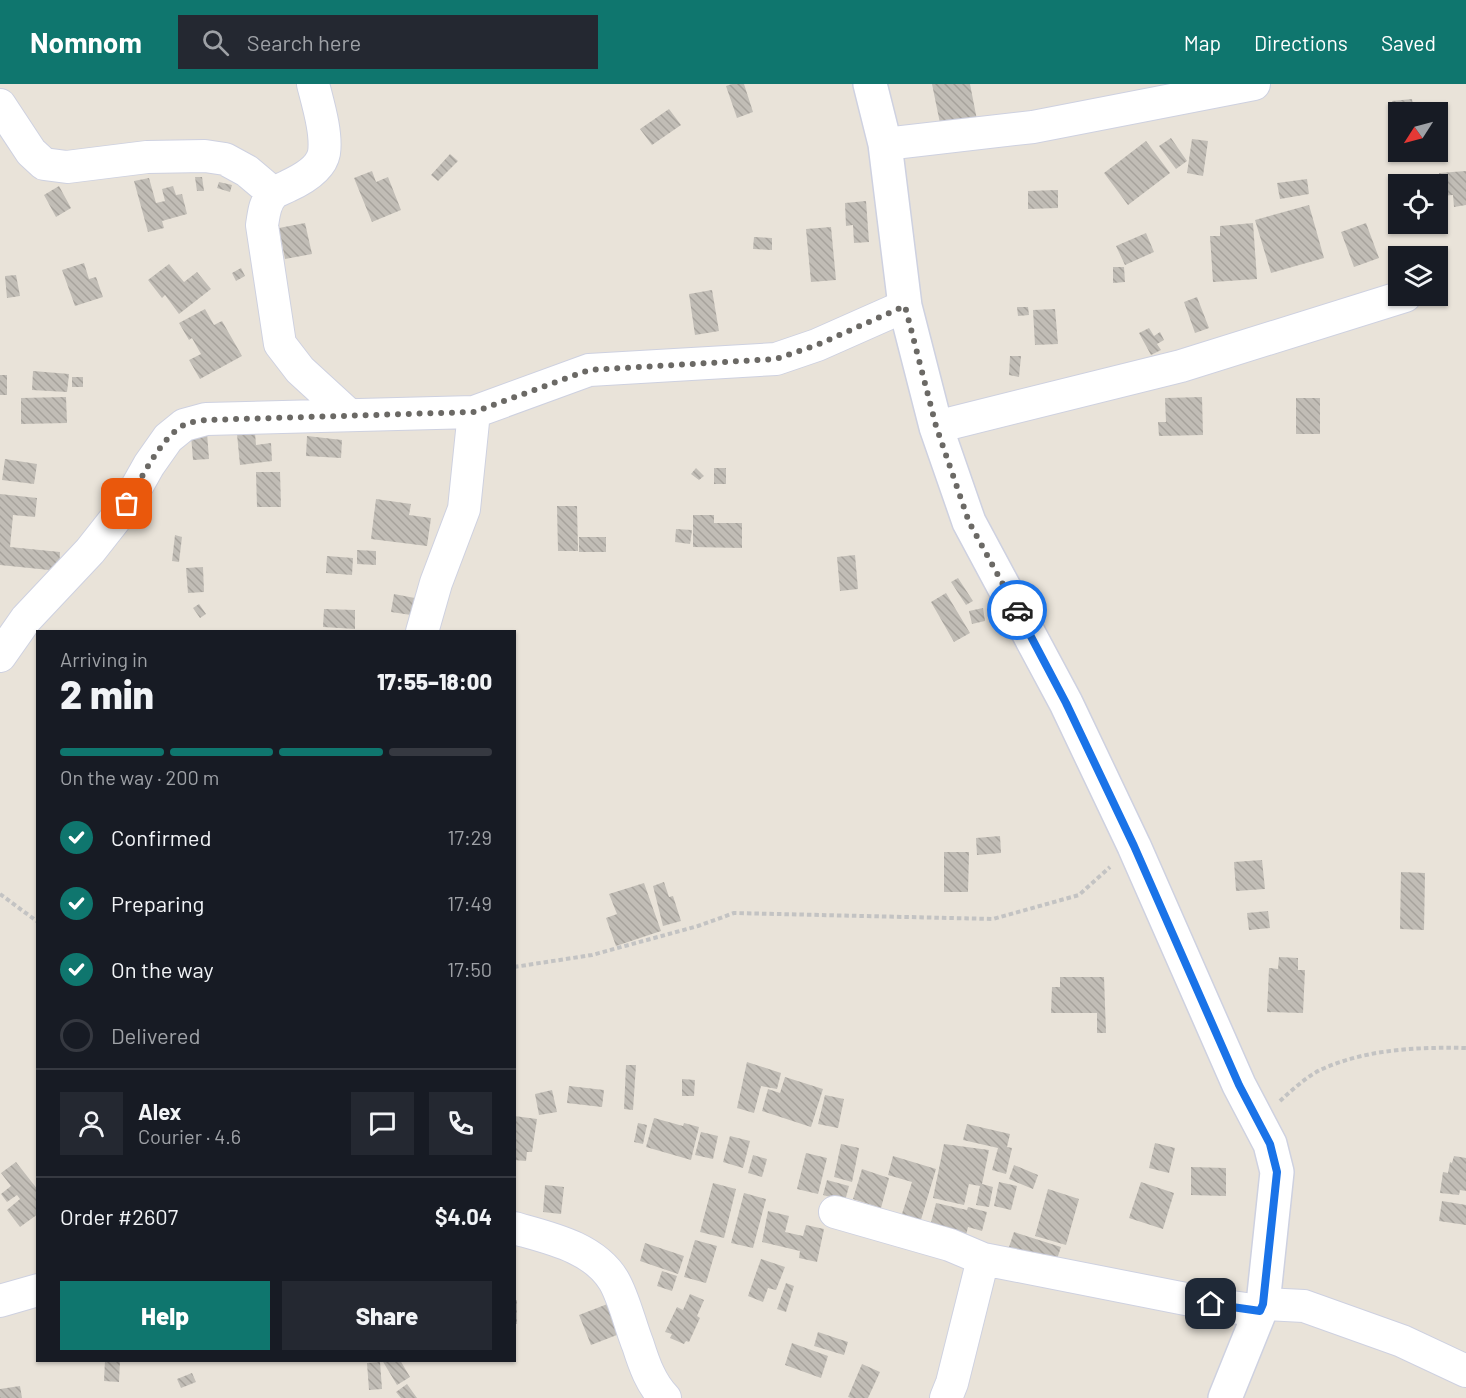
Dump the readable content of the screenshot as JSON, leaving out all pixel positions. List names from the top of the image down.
{
  "north": "bottom left",
  "page": {
    "header": "Nomnom",
    "search": "Search here",
    "nav": ["Map", "Directions", "Saved"],
    "heading": ["2 min", "Arriving in", "17:55–18:00"],
    "panel": [
      "Alex",
      "Courier · 4.6",
      "Order #2607",
      "$4.04"
    ],
    "bar": "On the way · 200 m",
    "list": [
      ["Confirmed", "17:29"],
      ["Preparing", "17:49"],
      ["On the way", "17:50"],
      "Delivered"
    ],
    "buttons": ["Help", "Share"]
  }
}
